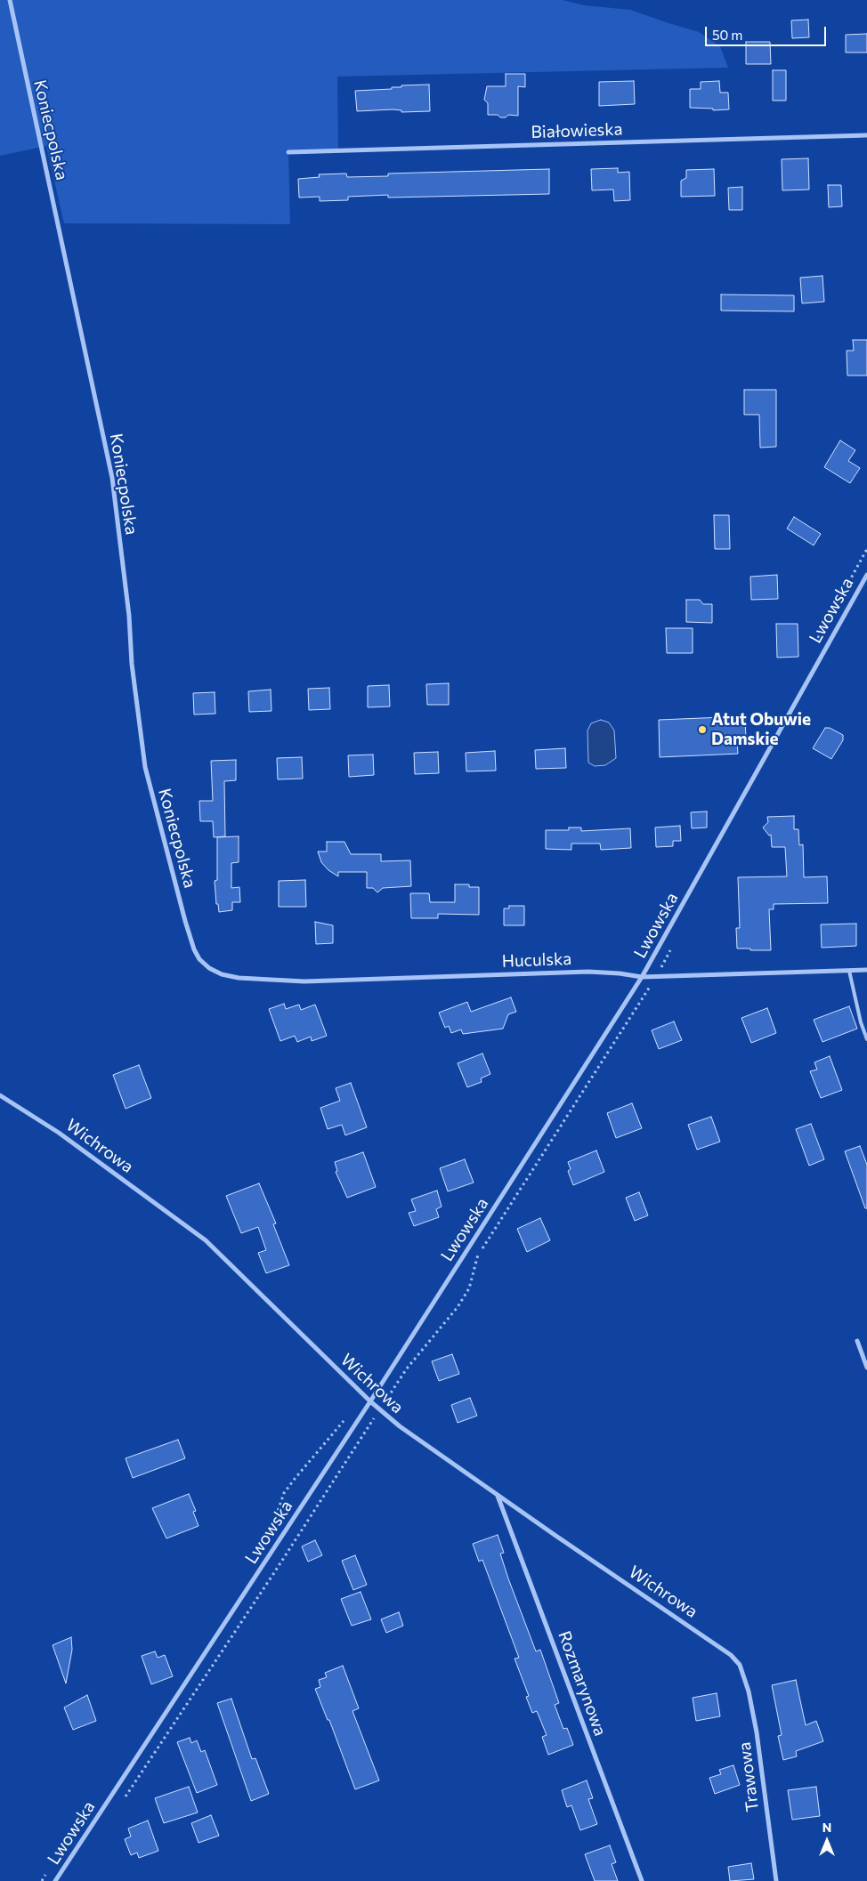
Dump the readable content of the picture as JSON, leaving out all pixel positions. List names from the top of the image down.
{
  "streets": {
    "street": [
      "Koniecpolska",
      "Białowieska",
      "Lwowska",
      "Huculska",
      "Wichrowa",
      "Rozmarynowa",
      "Trawowa"
    ]
  },
  "crossings": [
    ["Koniecpolska", "Huculska"],
    ["Lwowska", "Huculska"],
    ["Lwowska", "Wichrowa"],
    ["Wichrowa", "Rozmarynowa"],
    ["Wichrowa", "Trawowa"]
  ],
  "places": ["Atut Obuwie Damskie"],
  "scale_bar": "50 m",
  "north": "top"
}
